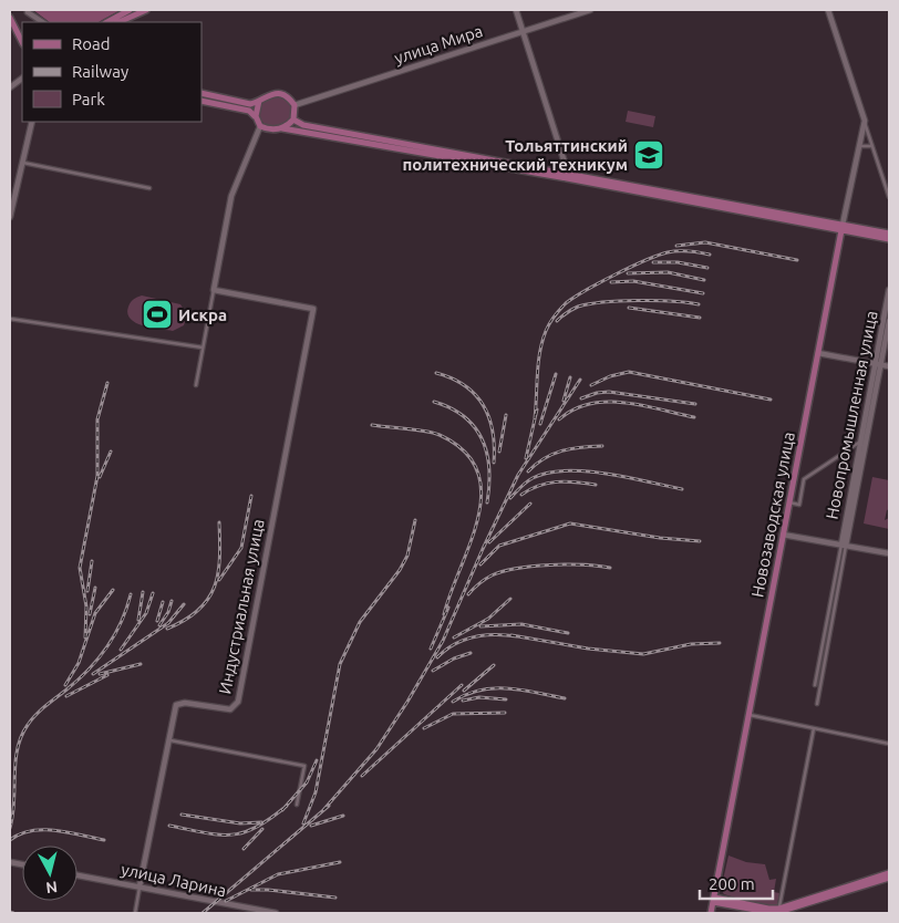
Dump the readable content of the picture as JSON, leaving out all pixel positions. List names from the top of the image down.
{
  "streets": {
    "main road": ["Новозаводская улица"],
    "street": [
      "улица Мира",
      "Новопромышленная улица",
      "Индустриальная улица",
      "улица Ларина"
    ]
  },
  "crossings": [
    ["Индустриальная улица", "улица Ларина"]
  ],
  "places": {
    "school or university": ["Тольяттинский политехнический техникум"],
    "sports": ["Искра"]
  },
  "legend": ["Road", "Railway", "Park"],
  "scale_bar": "200 m",
  "north": "bottom"
}
